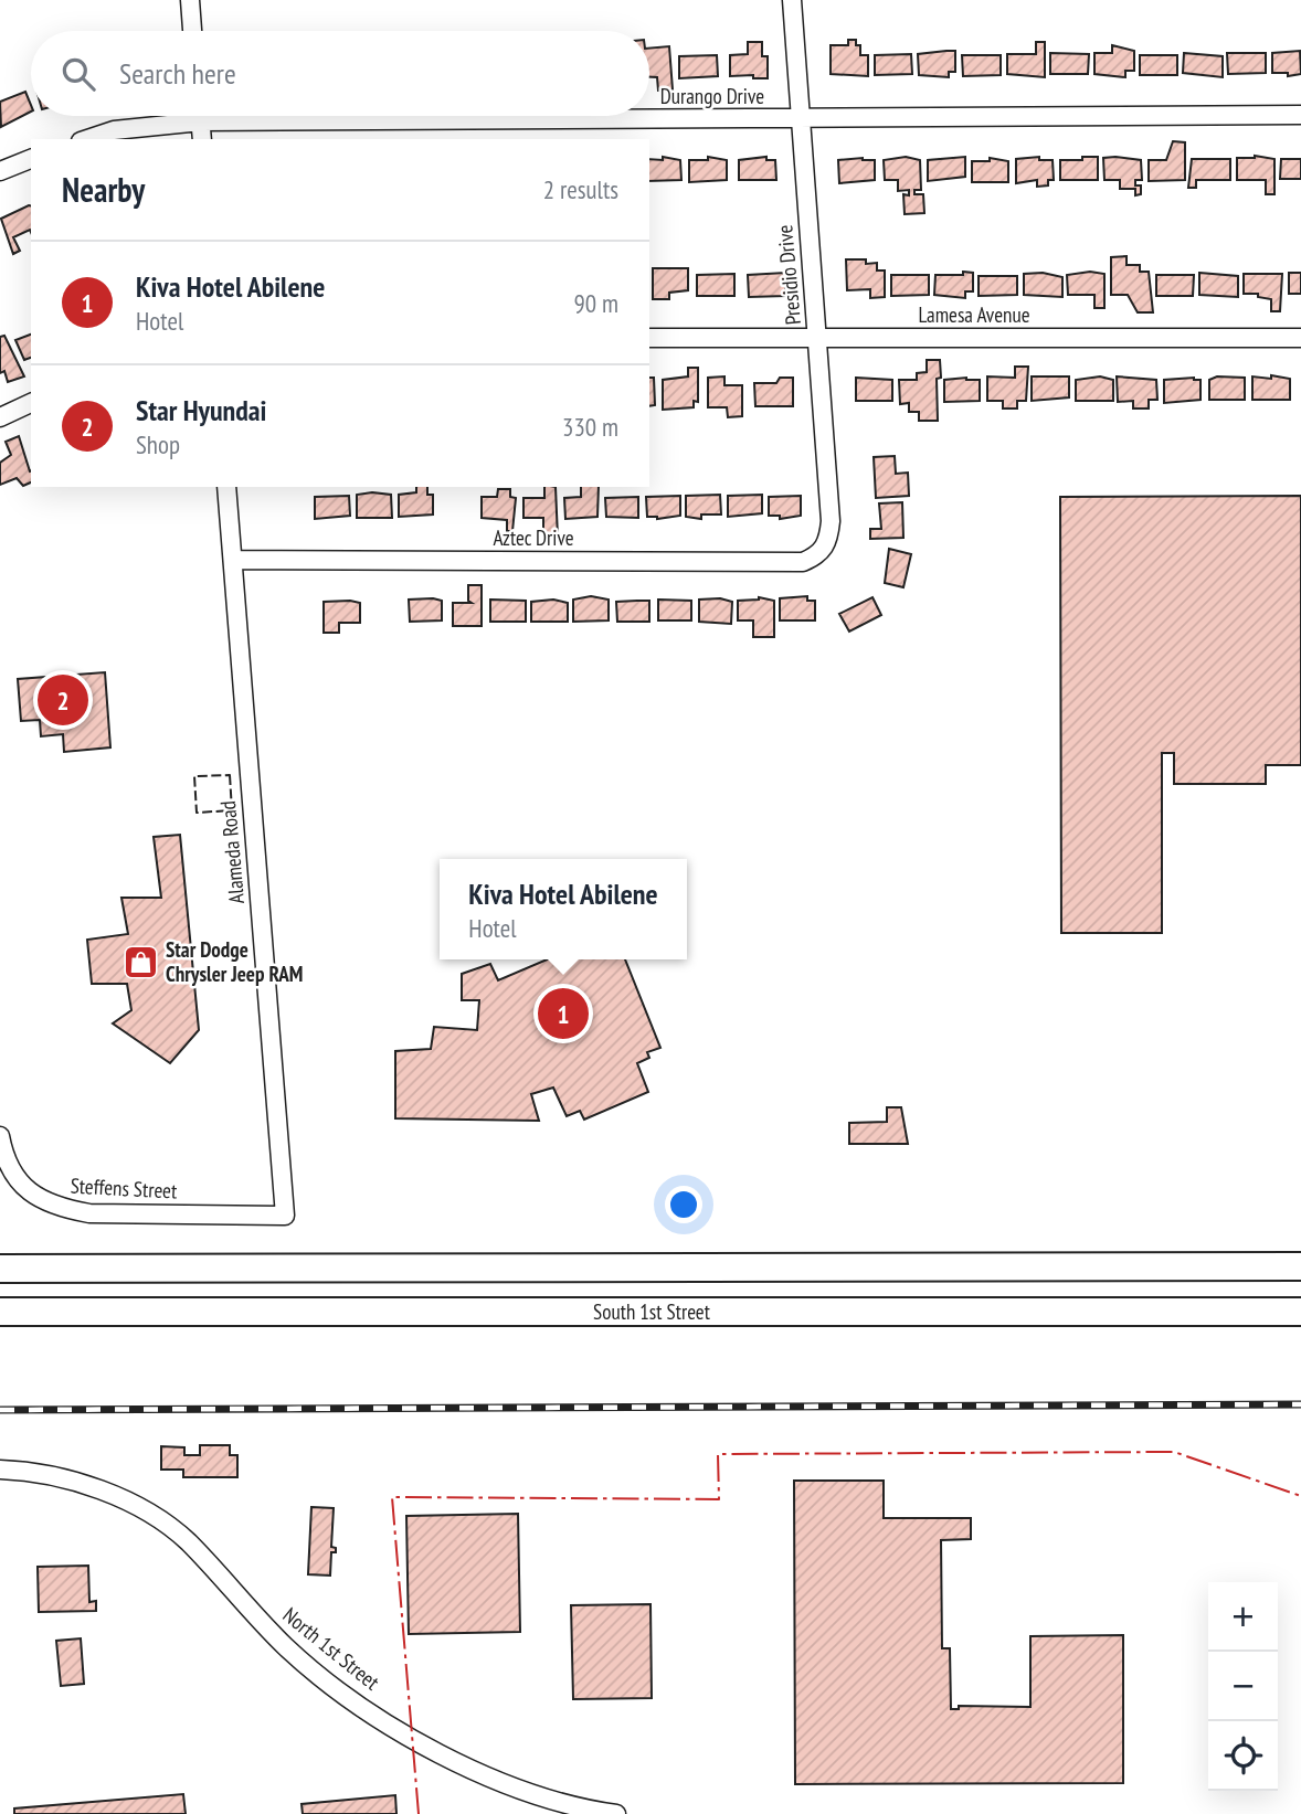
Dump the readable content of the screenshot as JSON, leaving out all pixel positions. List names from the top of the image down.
{
  "streets": {
    "highway": ["South 1st Street"],
    "street": [
      "Durango Drive",
      "Presidio Drive",
      "Lamesa Avenue",
      "Aztec Drive",
      "Alameda Road",
      "Steffens Street",
      "North 1st Street"
    ]
  },
  "crossings": [
    ["Durango Drive", "Presidio Drive"],
    ["Presidio Drive", "Lamesa Avenue"],
    ["Presidio Drive", "Aztec Drive"],
    ["Aztec Drive", "Alameda Road"],
    ["Alameda Road", "Steffens Street"]
  ],
  "places": {
    "shop": ["Star Dodge Chrysler Jeep RAM"]
  },
  "page": {
    "search": "Search here",
    "heading": ["Nearby", "2 results"],
    "list": [
      {
        "mark": "1",
        "name": "Kiva Hotel Abilene",
        "note": "Hotel",
        "value": "90 m"
      },
      {
        "mark": "2",
        "name": "Star Hyundai",
        "note": "Shop",
        "value": "330 m"
      }
    ],
    "pins": ["2", "1"],
    "popup": ["Kiva Hotel Abilene", "Hotel"],
    "map_buttons": ["+", "−"]
  }
}
